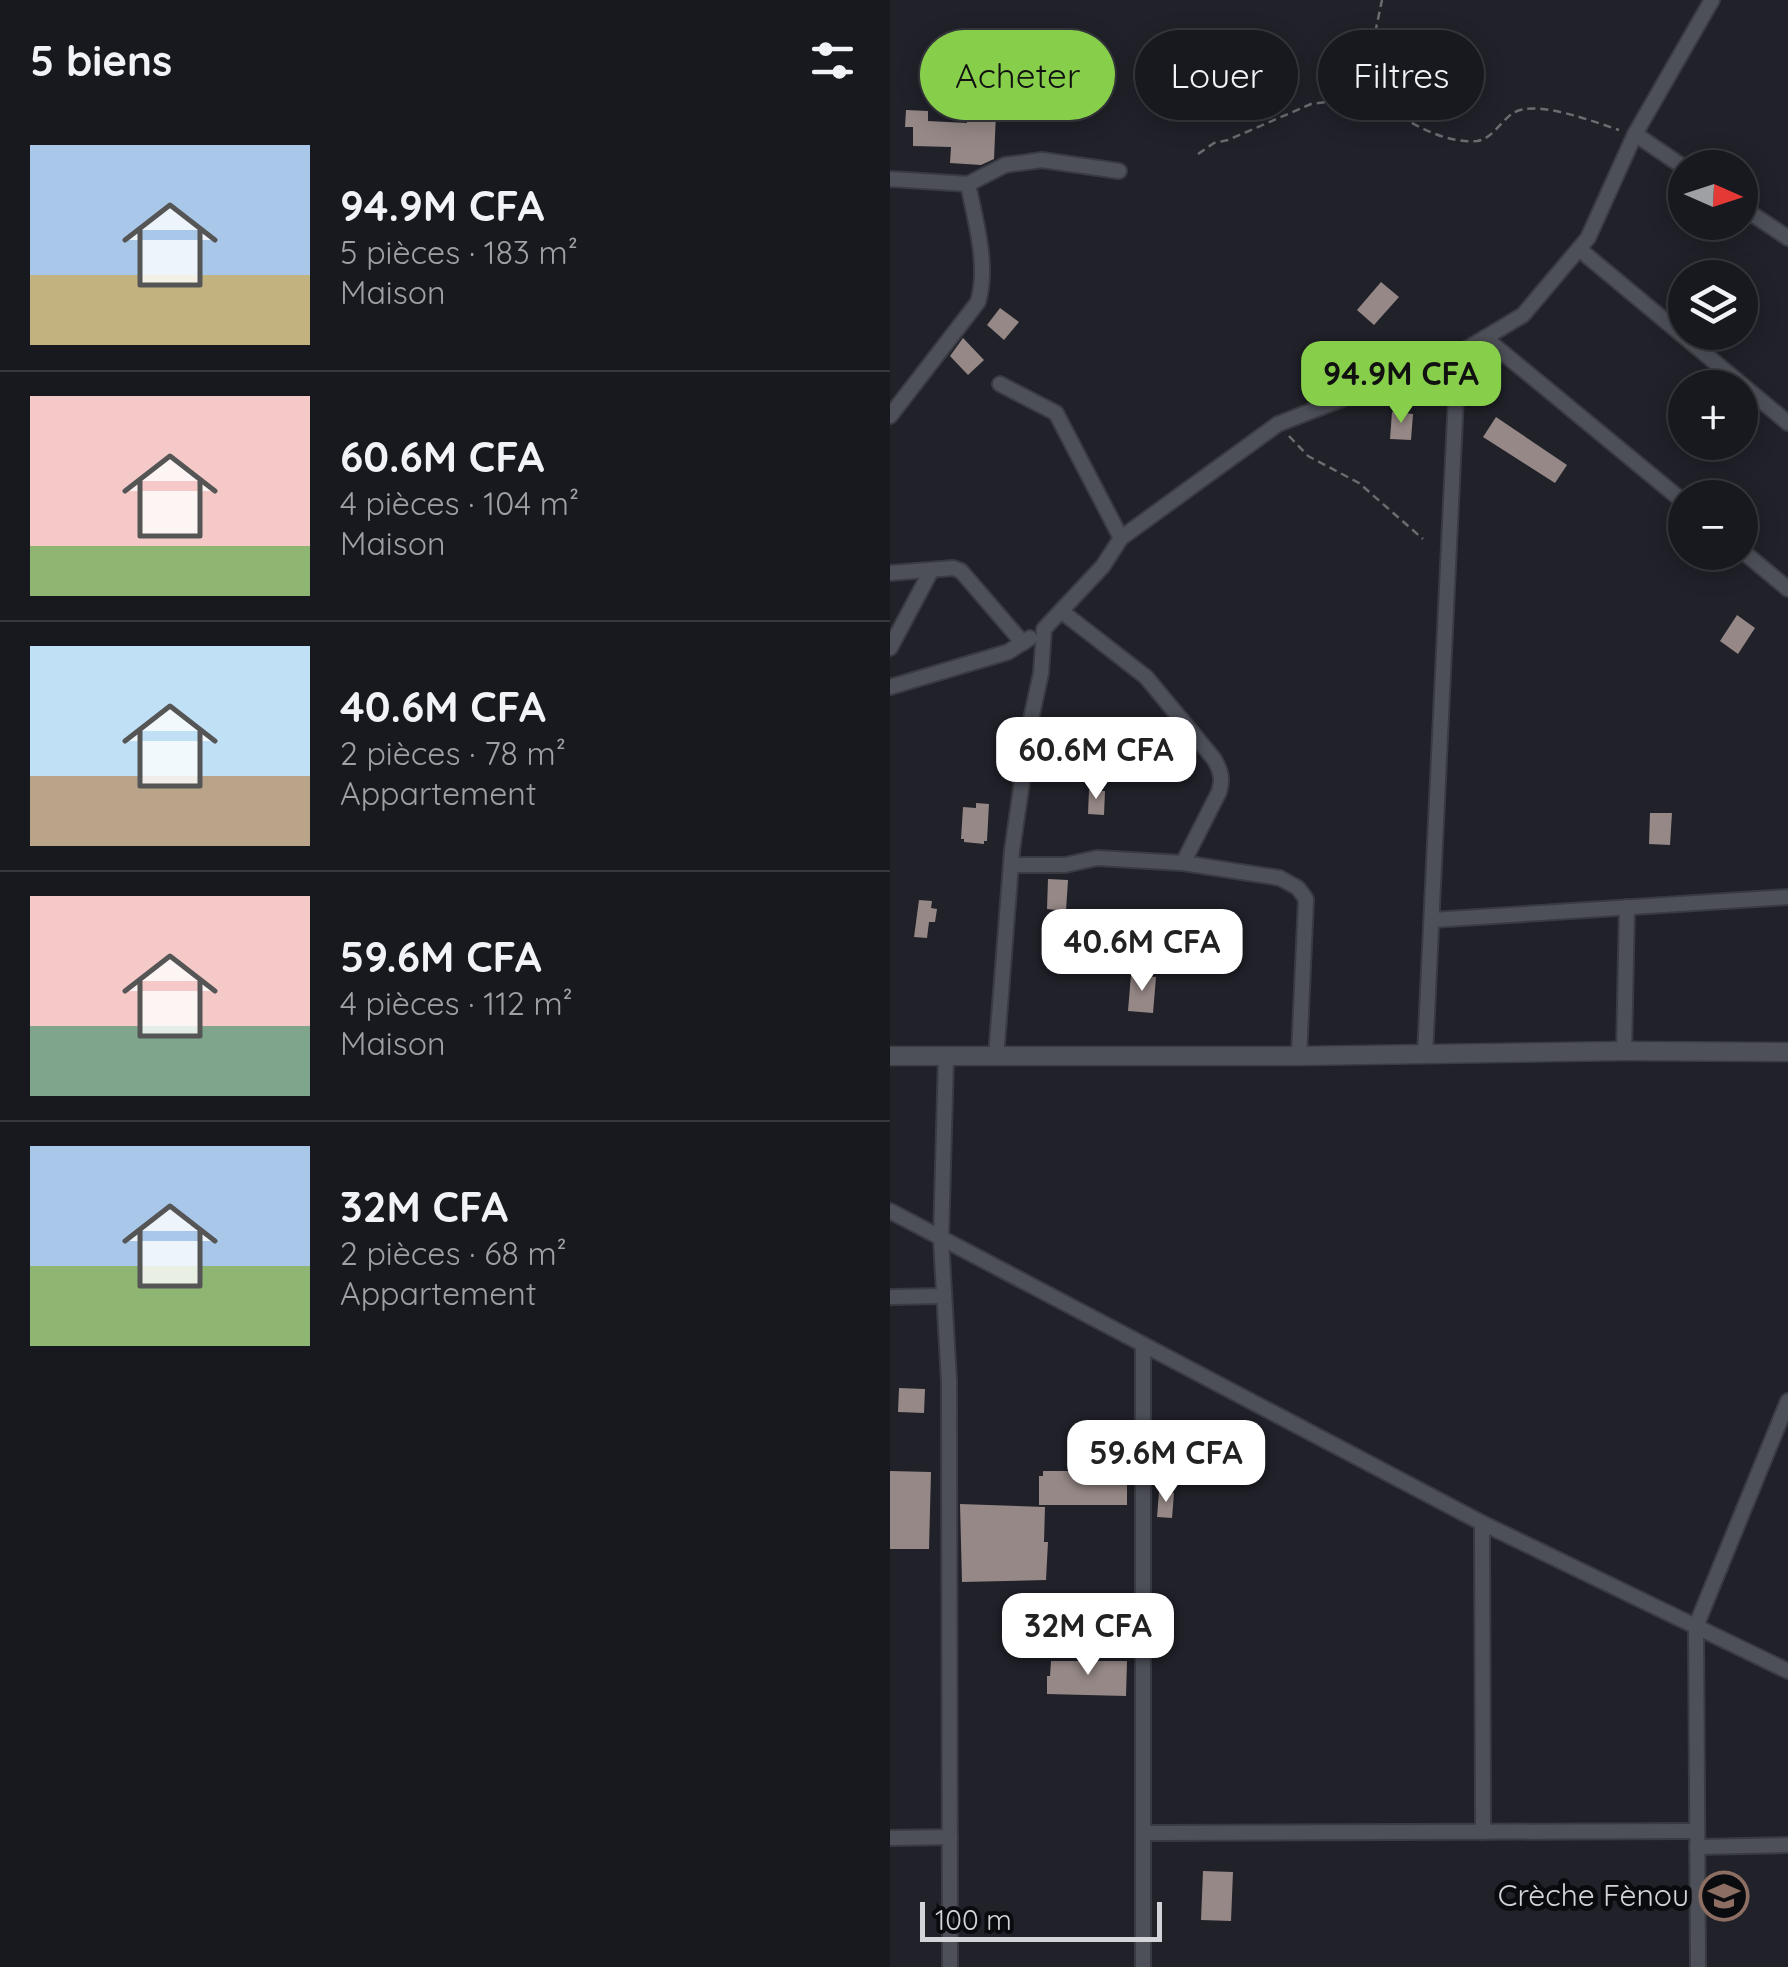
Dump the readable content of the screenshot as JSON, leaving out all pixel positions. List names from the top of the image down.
{
  "places": {
    "school or university": ["Crèche Fènou"]
  },
  "scale_bar": "100 m",
  "north": "right",
  "page": {
    "heading": "5 biens",
    "chip": ["Acheter", "Louer", "Filtres"],
    "list": [
      {
        "name": "94.9M CFA",
        "note": "5 pièces · 183 m² · Maison"
      },
      {
        "name": "60.6M CFA",
        "note": "4 pièces · 104 m² · Maison"
      },
      {
        "name": "40.6M CFA",
        "note": "2 pièces · 78 m² · Appartement"
      },
      {
        "name": "59.6M CFA",
        "note": "4 pièces · 112 m² · Maison"
      },
      {
        "name": "32M CFA",
        "note": "2 pièces · 68 m² · Appartement"
      }
    ],
    "map_buttons": ["+", "−"],
    "price": [
      "94.9M CFA",
      "60.6M CFA",
      "40.6M CFA",
      "59.6M CFA",
      "32M CFA"
    ],
    "scale": "100 m"
  }
}
